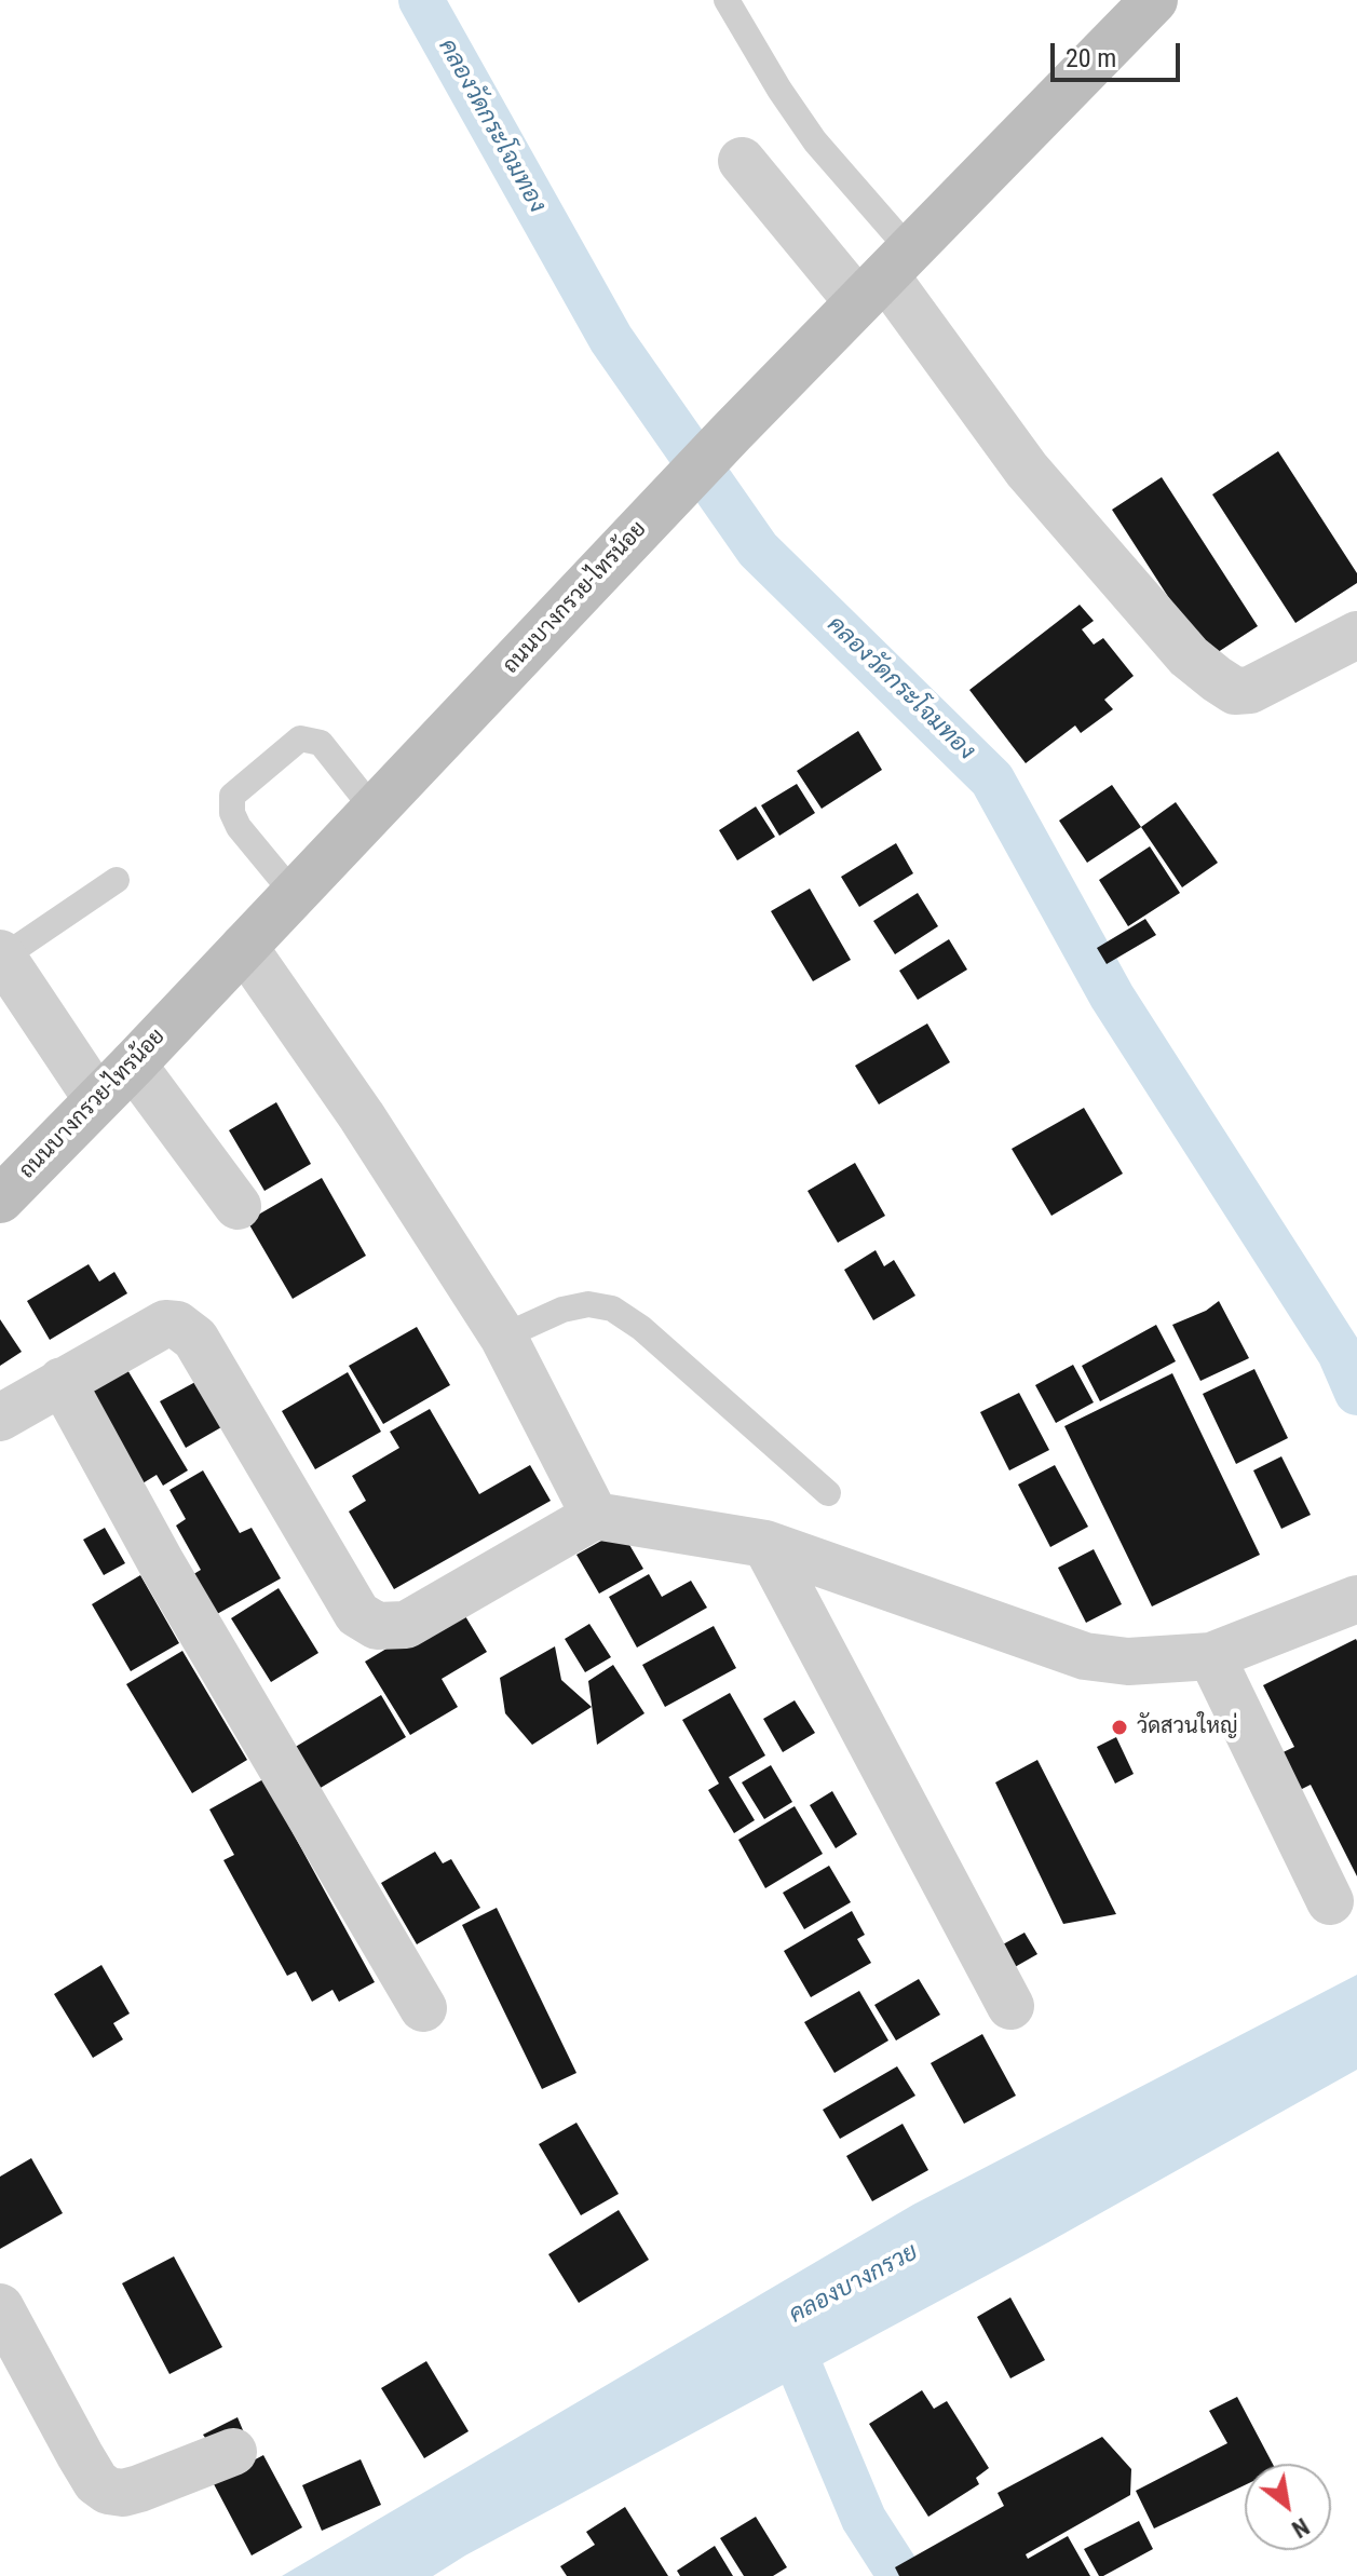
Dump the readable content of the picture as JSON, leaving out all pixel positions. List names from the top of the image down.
{
  "streets": {
    "main road": ["ถนนบางกรวย-ไทรน้อย"]
  },
  "water": ["คลองวัดกระโจมทอง", "คลองบางกรวย"],
  "places": ["วัดสวนใหญ่"],
  "scale_bar": "20 m",
  "north": "bottom right"
}
